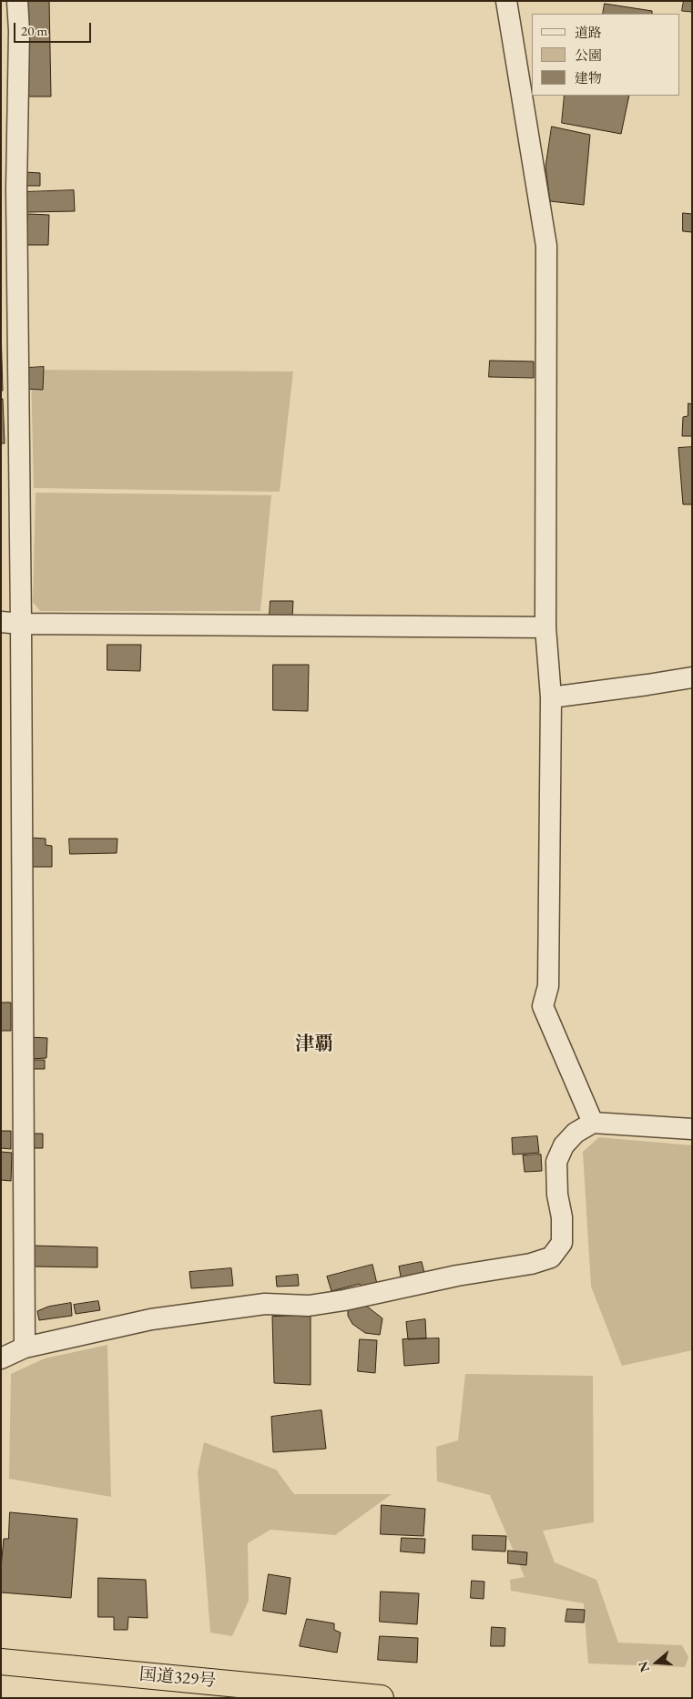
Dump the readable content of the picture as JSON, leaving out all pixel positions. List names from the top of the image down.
{
  "streets": {
    "highway": ["国道329号"]
  },
  "districts": ["津覇"],
  "legend": ["道路", "公園", "建物"],
  "scale_bar": "20 m",
  "north": "left"
}
